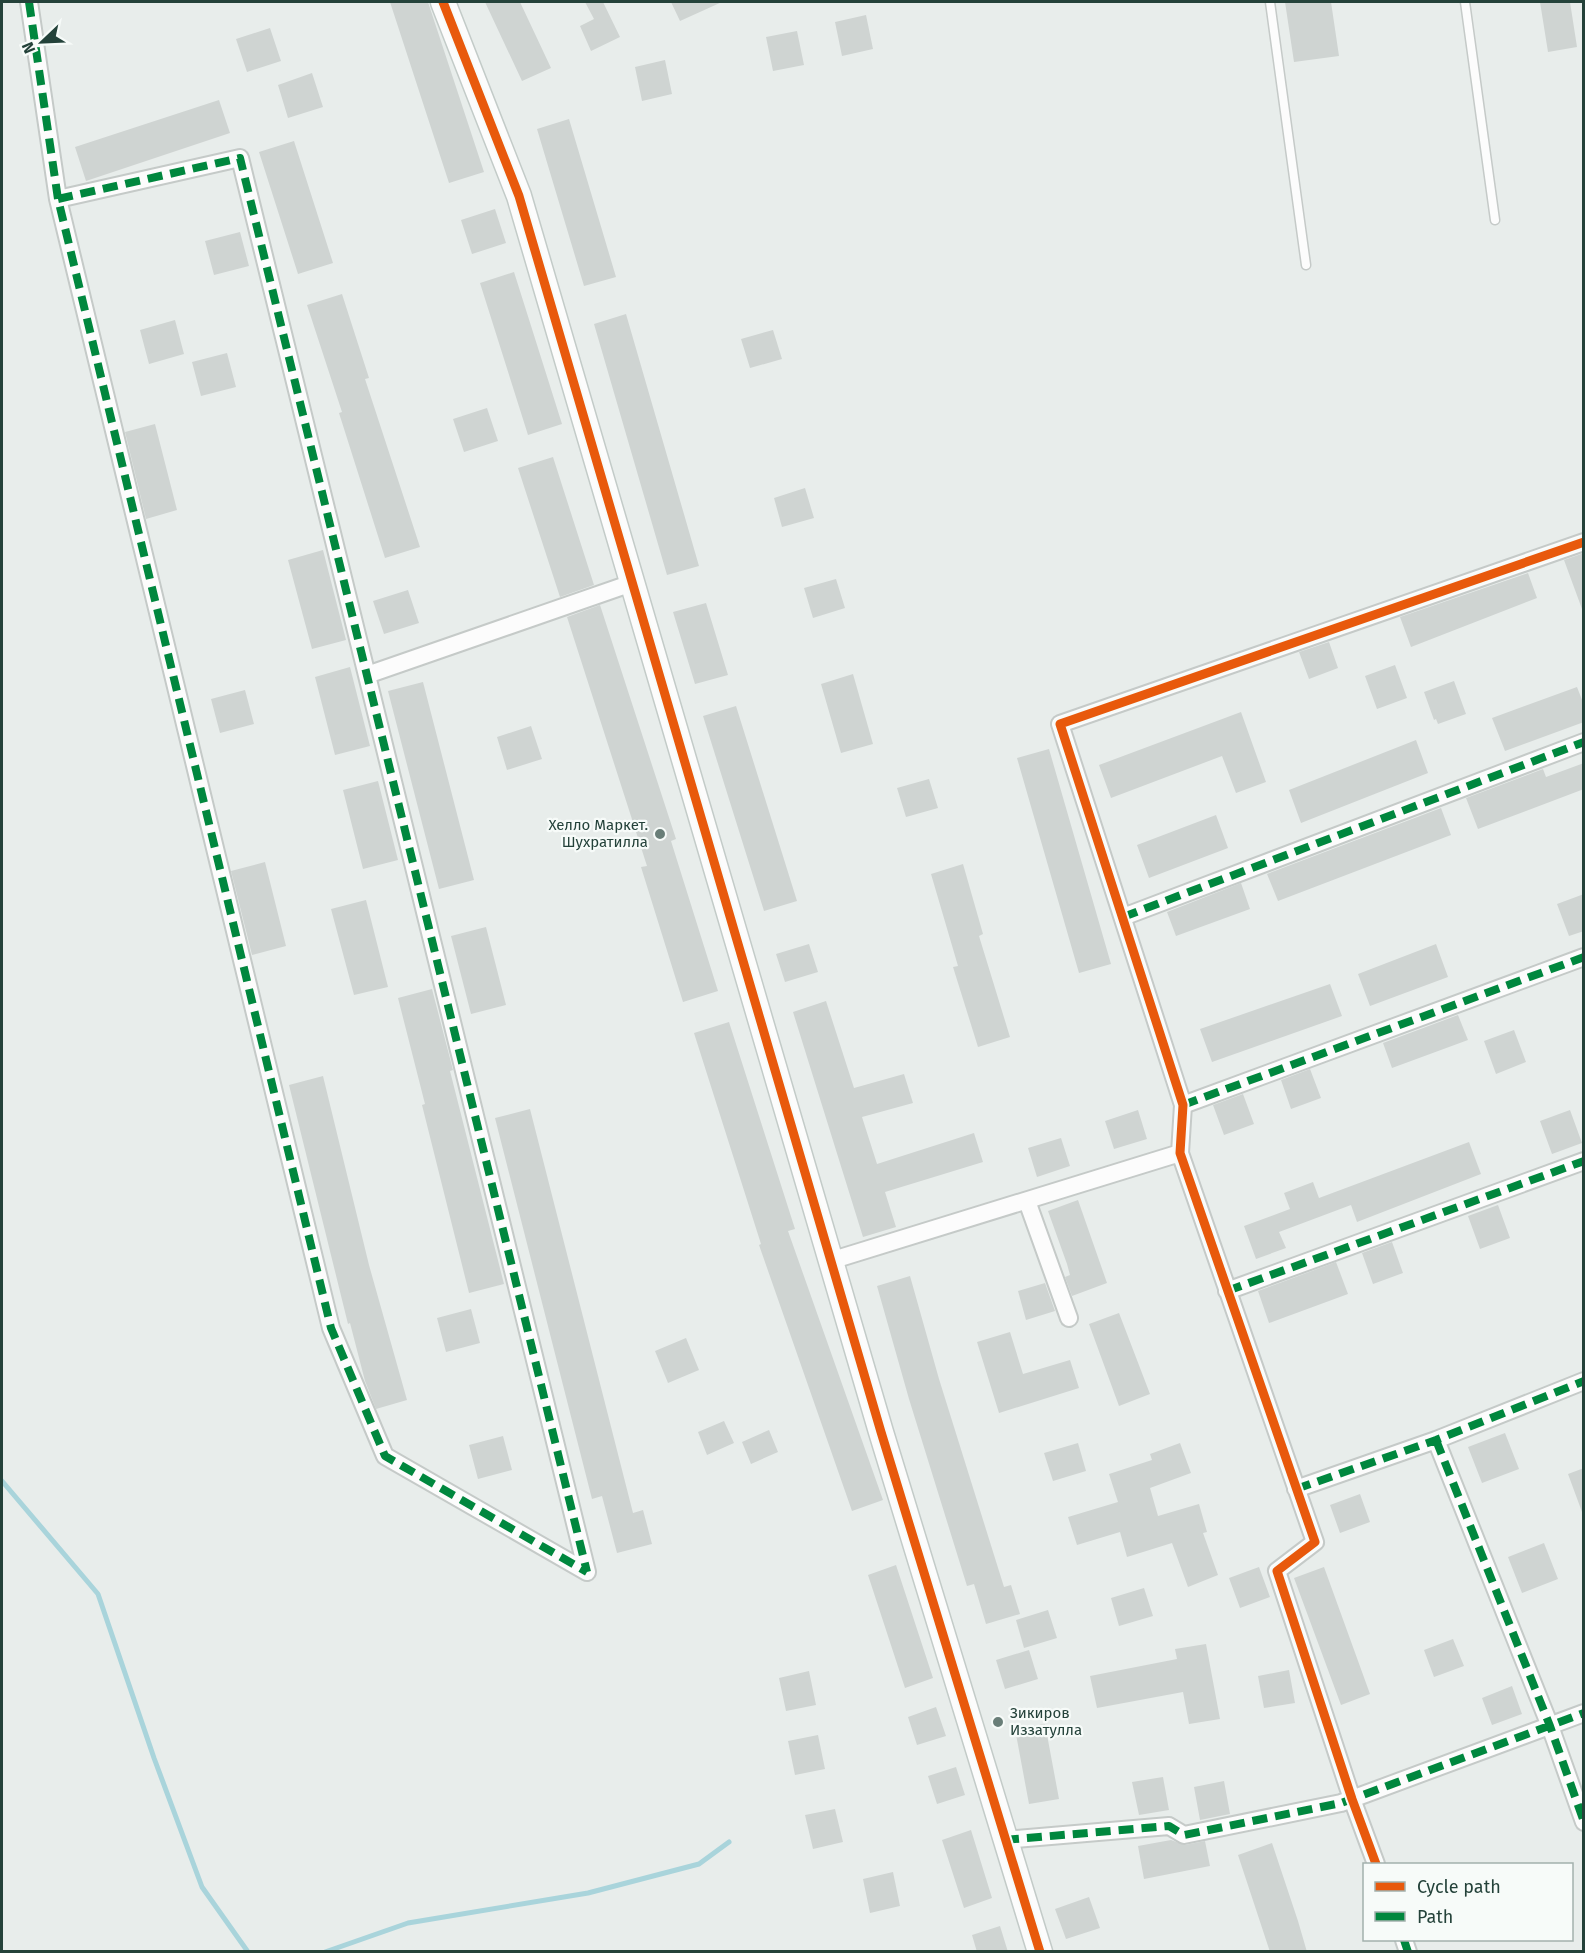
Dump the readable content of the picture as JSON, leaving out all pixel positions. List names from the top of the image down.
{
  "places": ["Хелло Маркет. Шухратилла", "Зикиров Иззатулла"],
  "legend": ["Cycle path", "Path"],
  "north": "bottom left"
}
